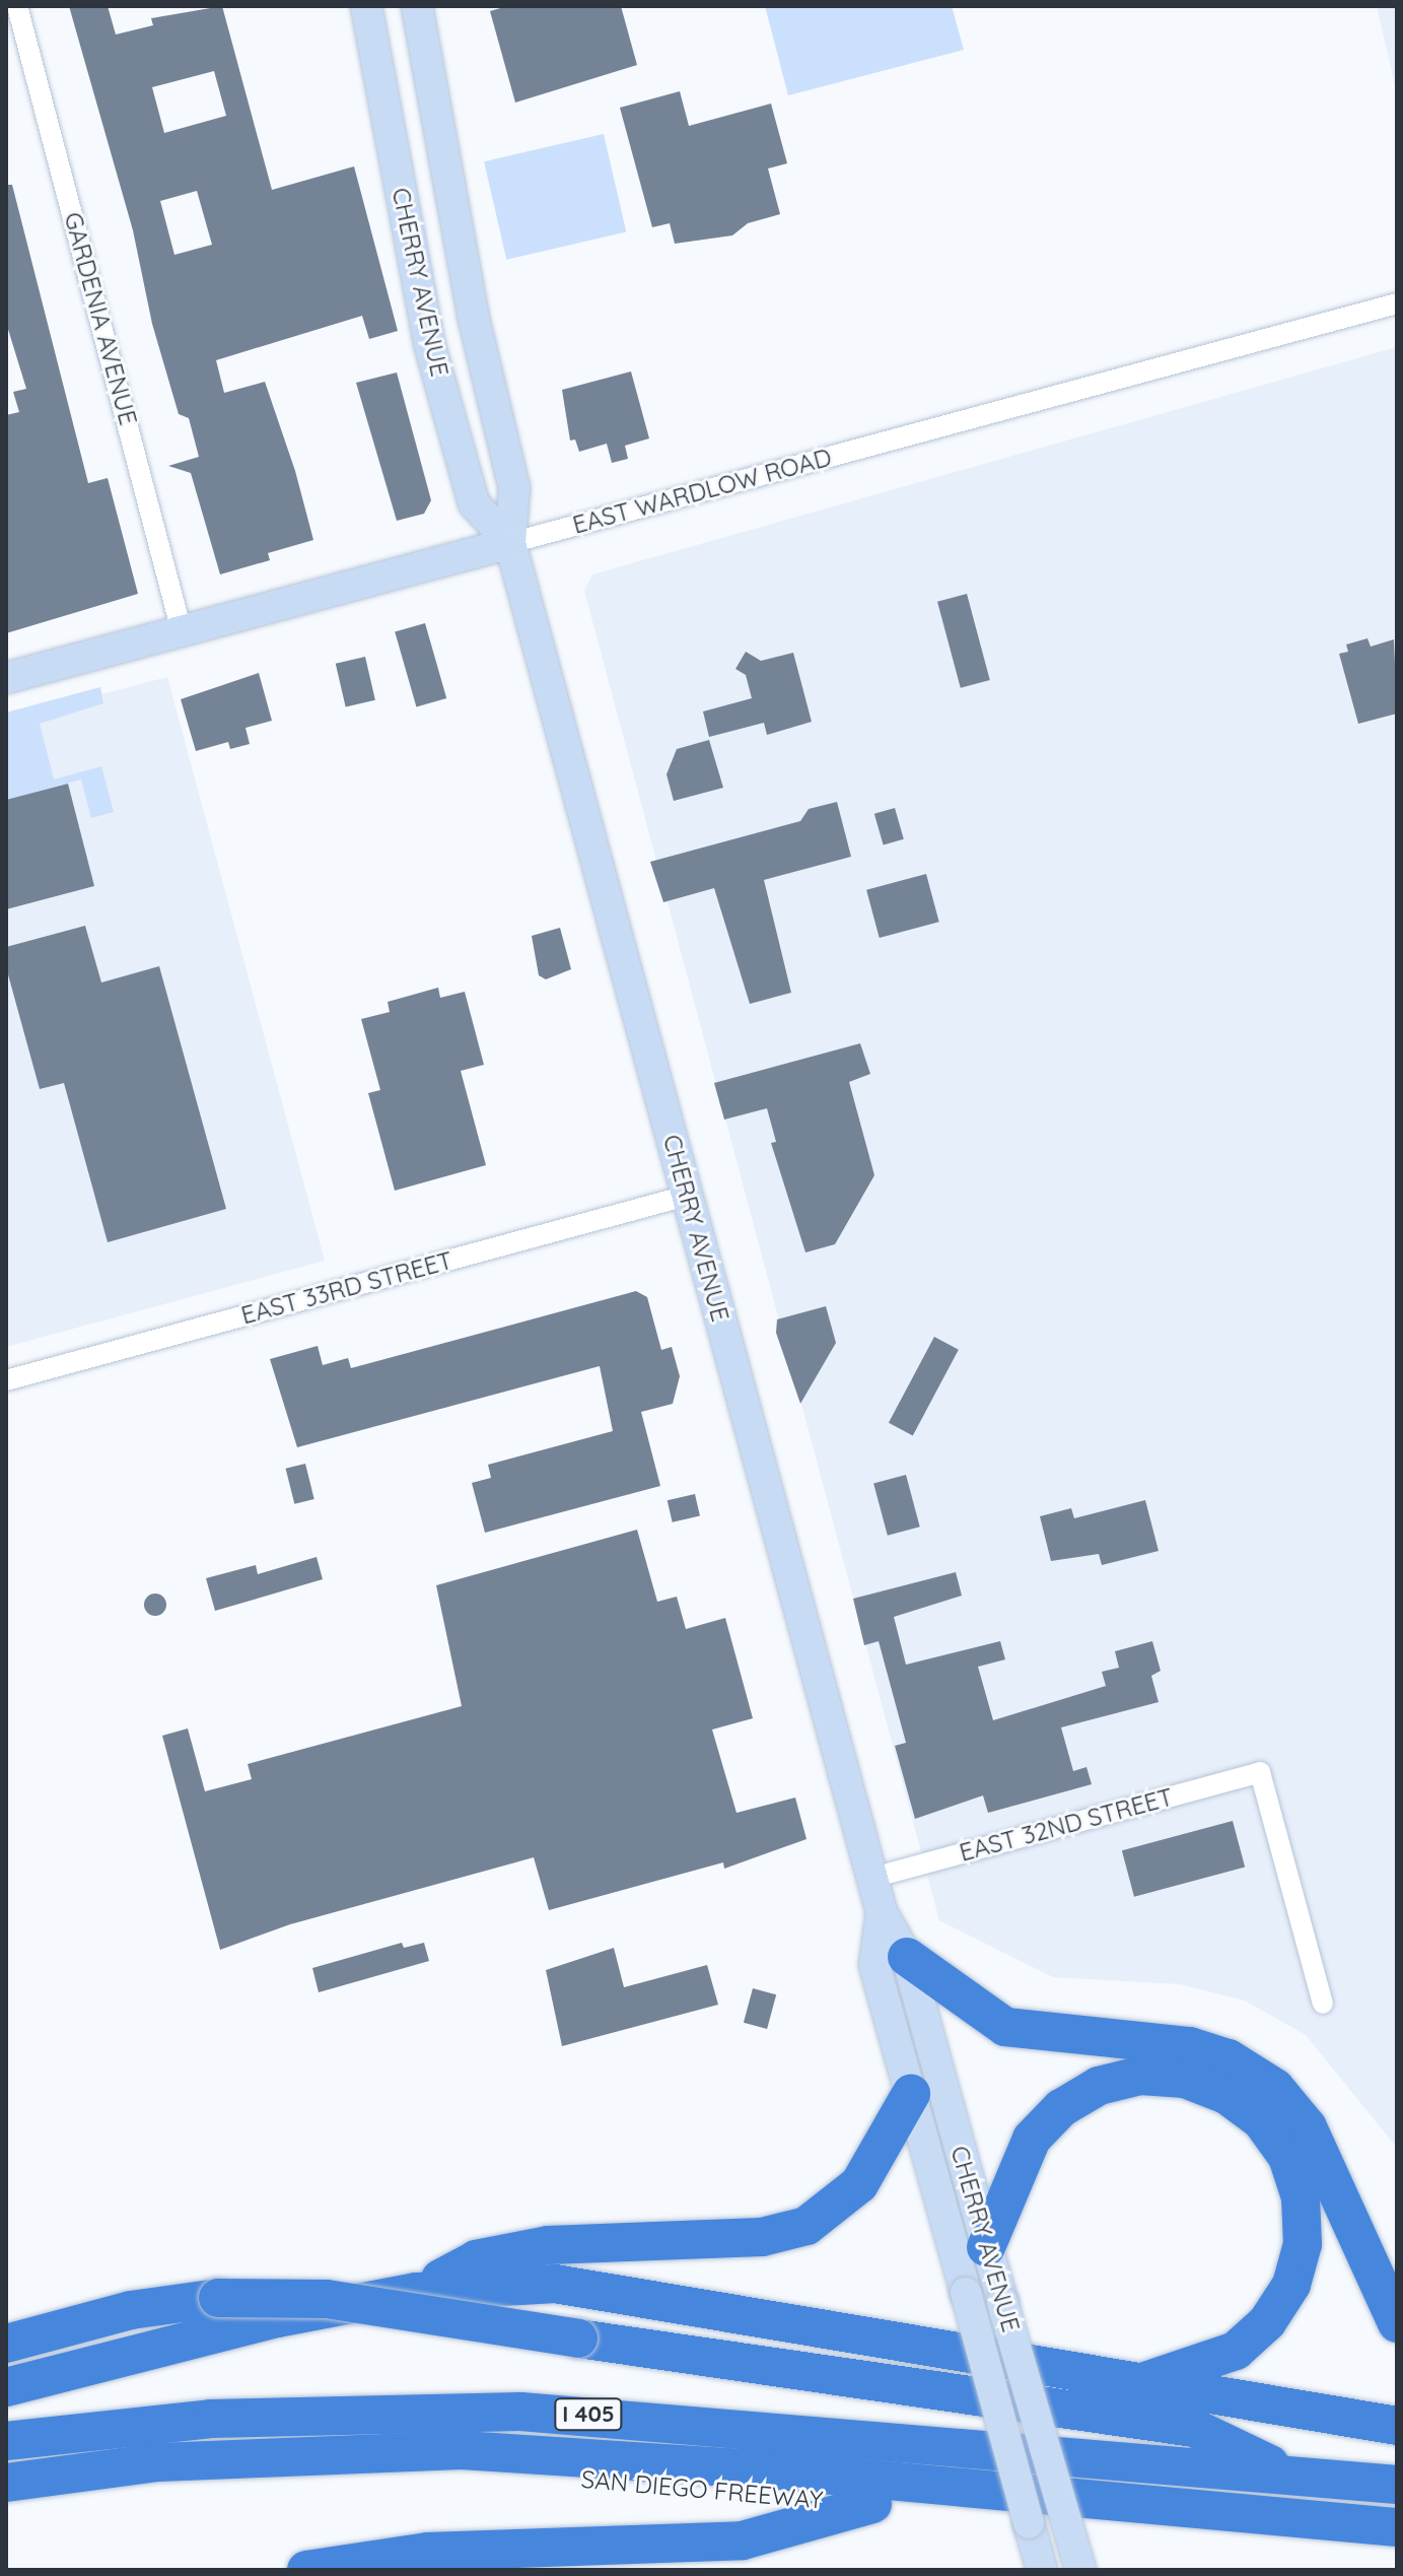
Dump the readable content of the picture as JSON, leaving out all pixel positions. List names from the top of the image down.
{
  "streets": {
    "highway": ["I 405", "SAN DIEGO FREEWAY"],
    "main road": ["CHERRY AVENUE", "EAST WARDLOW ROAD"],
    "street": ["GARDENIA AVENUE", "EAST 33RD STREET", "EAST 32ND STREET"]
  },
  "crossings": [
    ["CHERRY AVENUE", "EAST WARDLOW ROAD"],
    ["CHERRY AVENUE", "EAST 33RD STREET"],
    ["CHERRY AVENUE", "EAST 32ND STREET"],
    ["GARDENIA AVENUE", "EAST WARDLOW ROAD"]
  ]
}
